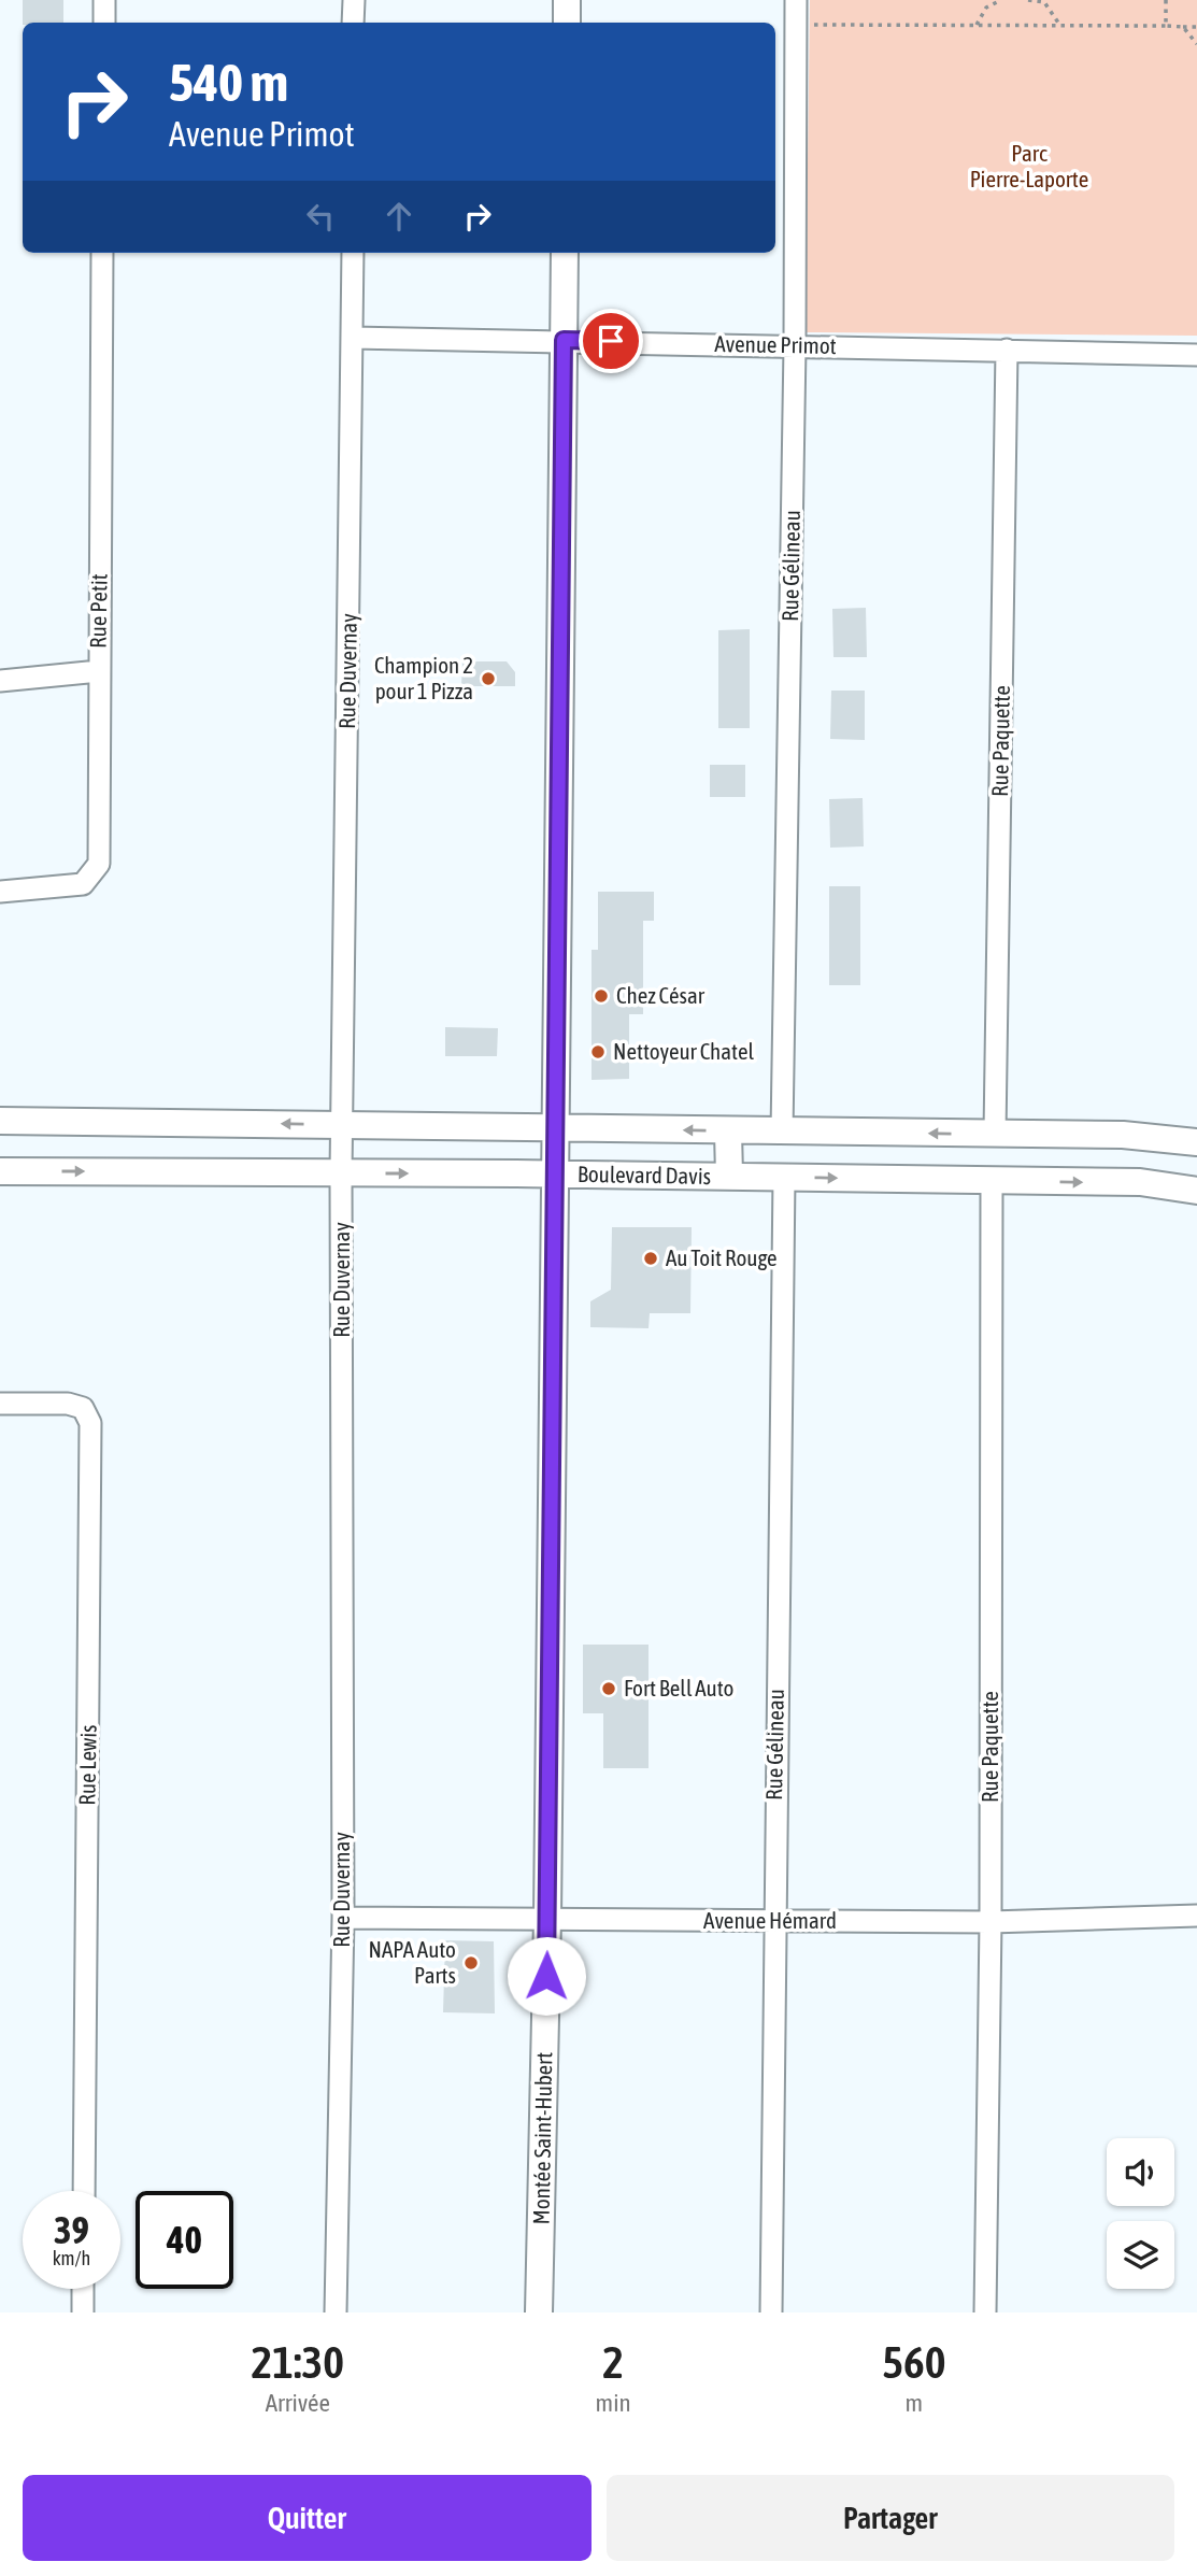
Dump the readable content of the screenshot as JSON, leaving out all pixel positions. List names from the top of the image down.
{
  "streets": {
    "street": [
      "Avenue Primot",
      "Rue Gélineau",
      "Rue Petit",
      "Rue Duvernay",
      "Rue Paquette",
      "Boulevard Davis",
      "Rue Lewis",
      "Avenue Hémard",
      "Montée Saint-Hubert"
    ]
  },
  "crossings": [
    ["Avenue Primot", "Rue Gélineau"],
    ["Avenue Primot", "Rue Duvernay"],
    ["Avenue Primot", "Rue Paquette"],
    ["Avenue Primot", "Montée Saint-Hubert"],
    ["Rue Gélineau", "Boulevard Davis"],
    ["Rue Gélineau", "Avenue Hémard"],
    ["Rue Duvernay", "Boulevard Davis"],
    ["Rue Duvernay", "Avenue Hémard"],
    ["Rue Paquette", "Boulevard Davis"],
    ["Rue Paquette", "Avenue Hémard"],
    ["Boulevard Davis", "Montée Saint-Hubert"],
    ["Avenue Hémard", "Montée Saint-Hubert"]
  ],
  "parks": ["Parc Pierre-Laporte"],
  "places": [
    "Champion 2 pour 1 Pizza",
    "Chez César",
    "Nettoyeur Chatel",
    "Au Toit Rouge",
    "Fort Bell Auto",
    "NAPA Auto Parts"
  ],
  "page": {
    "turn": ["540 m", "Avenue Primot"],
    "speed": "39 km/h",
    "limit": "40",
    "eta": [
      "21:30",
      "Arrivée",
      "2",
      "min",
      "560",
      "m"
    ],
    "buttons": ["Quitter", "Partager"]
  }
}
